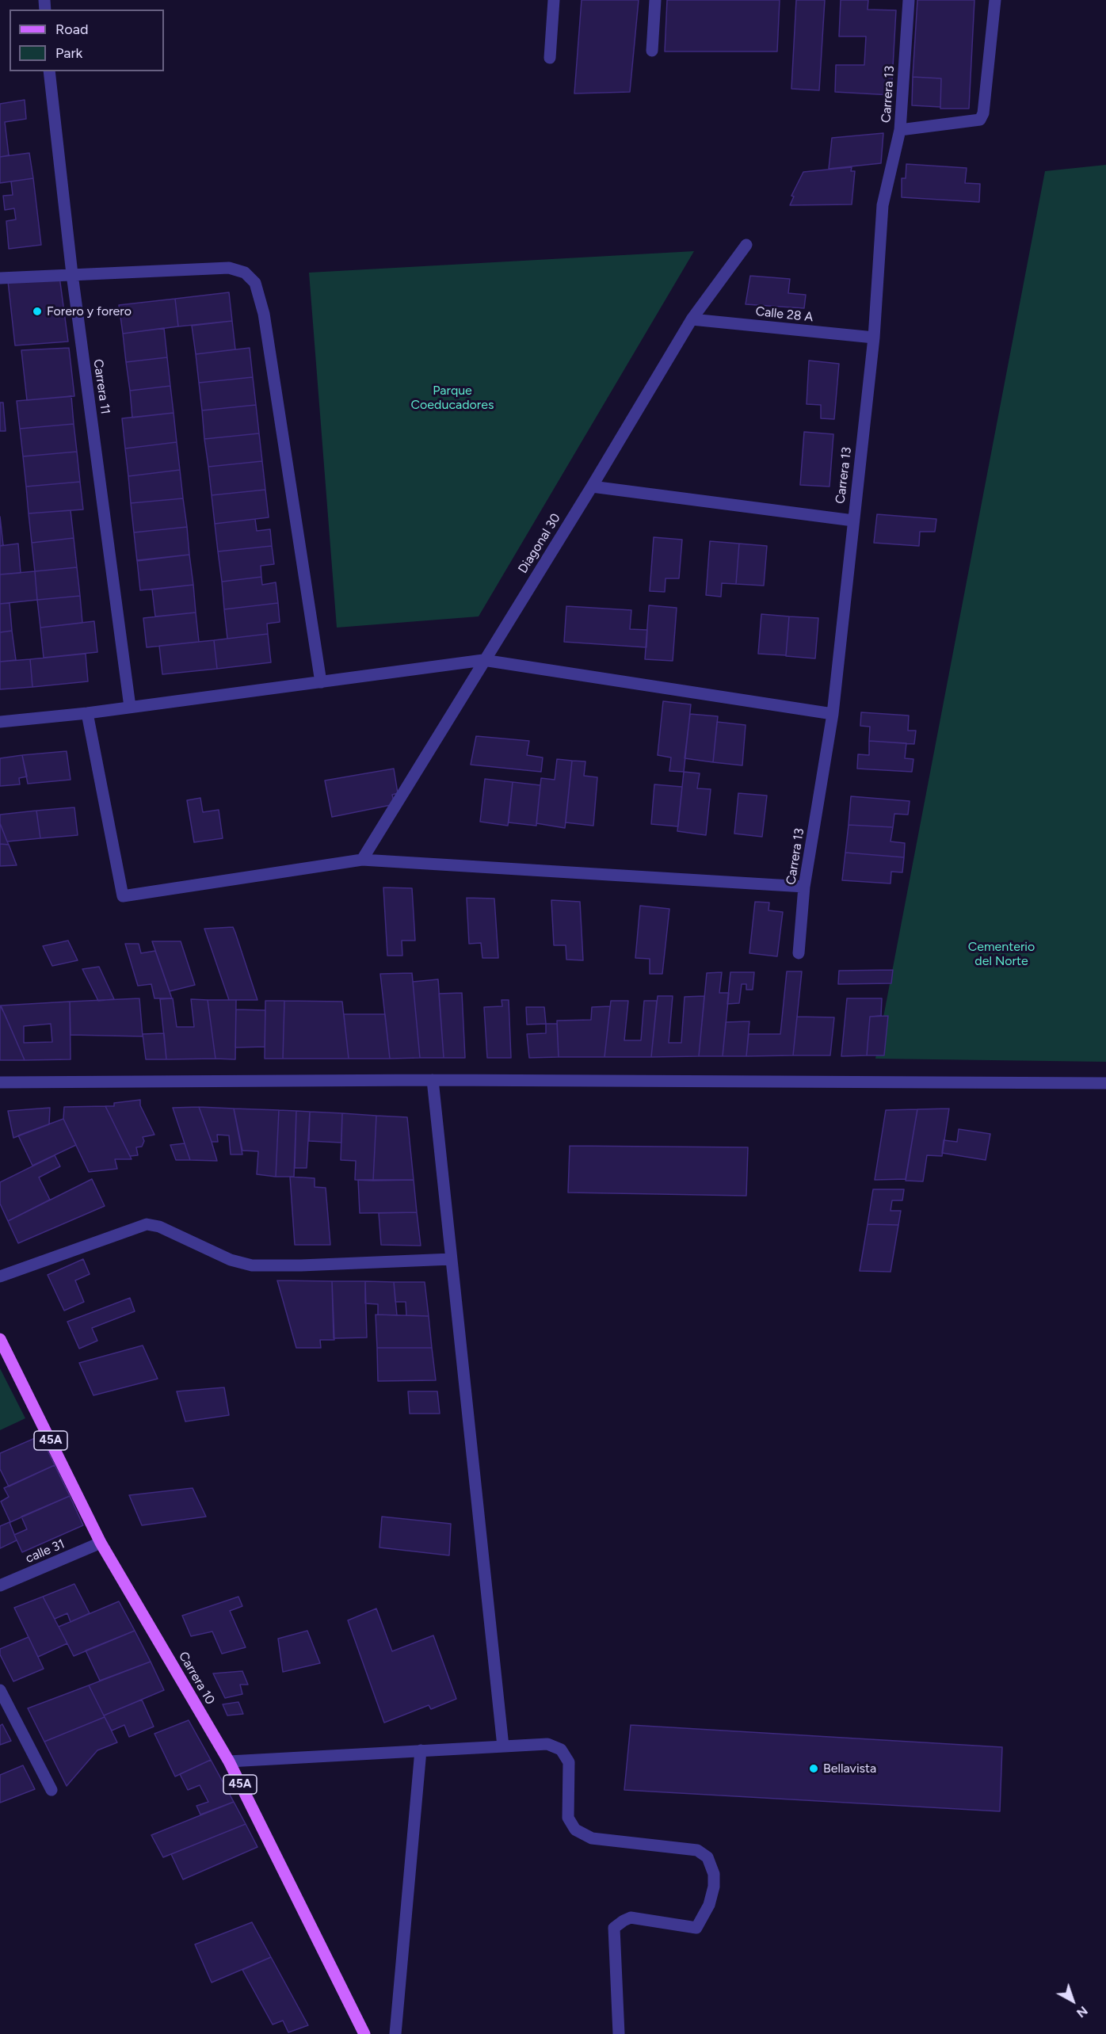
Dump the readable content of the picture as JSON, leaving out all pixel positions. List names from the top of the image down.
{
  "streets": {
    "main road": ["45A", "Carrera 10"],
    "street": [
      "Carrera 13",
      "Calle 28 A",
      "Carrera 11",
      "Diagonal 30",
      "calle 31"
    ]
  },
  "crossings": [
    ["Carrera 13", "Calle 28 A"],
    ["Calle 28 A", "Diagonal 30"],
    ["calle 31", "Carrera 10"]
  ],
  "parks": ["Parque Coeducadores", "Cementerio del Norte"],
  "places": ["Forero y forero", "Bellavista"],
  "legend": ["Road", "Park"],
  "north": "bottom right"
}
